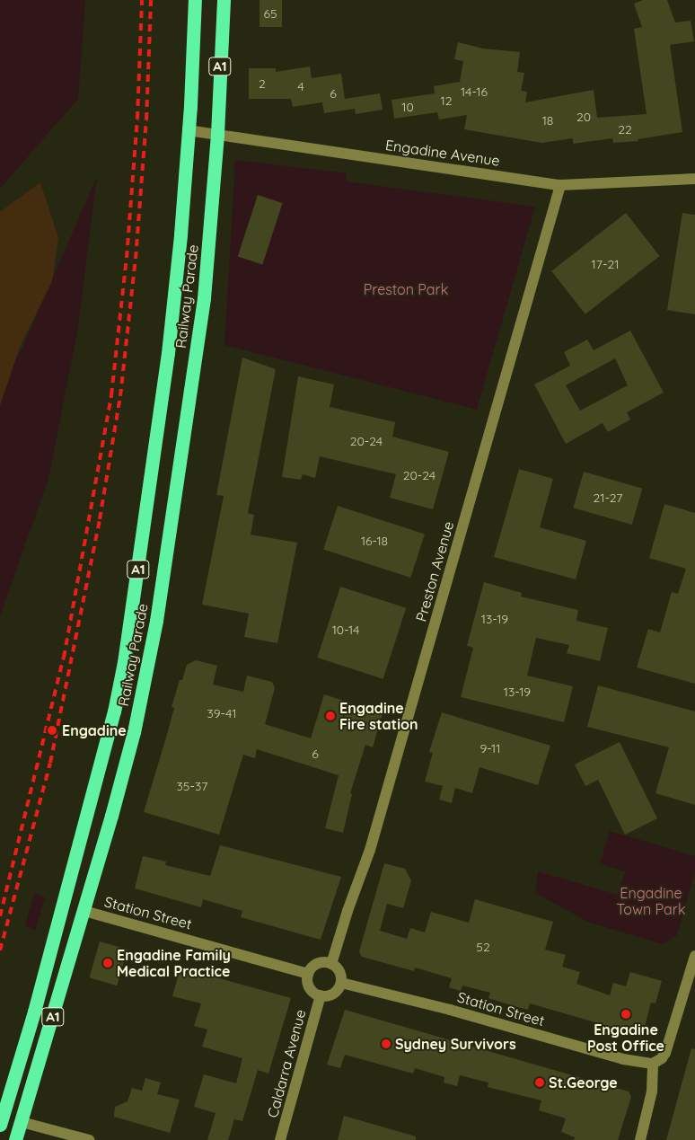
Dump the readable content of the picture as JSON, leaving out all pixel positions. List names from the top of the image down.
{
  "streets": {
    "highway": ["A1", "Railway Parade"],
    "street": [
      "Engadine Avenue",
      "Preston Avenue",
      "Station Street",
      "Caldarra Avenue"
    ]
  },
  "crossings": [
    ["Engadine Avenue", "Railway Parade"],
    ["Engadine Avenue", "Preston Avenue"],
    ["Railway Parade", "Station Street"],
    ["Preston Avenue", "Station Street"],
    ["Preston Avenue", "Caldarra Avenue"],
    ["Station Street", "Caldarra Avenue"]
  ],
  "parks": ["Preston Park", "Engadine Town Park"],
  "places": [
    "Engadine Fire station",
    "Engadine",
    "Engadine Family Medical Practice",
    "Engadine Post Office",
    "Sydney Survivors",
    "St.George"
  ],
  "house_numbers": [
    "65",
    "2",
    "4",
    "14-16",
    "6",
    "12",
    "10",
    "20",
    "18",
    "22",
    "17-21",
    "20-24",
    "20-24",
    "21-27",
    "16-18",
    "13-19",
    "10-14",
    "13-19",
    "39-41",
    "9-11",
    "6",
    "35-37",
    "52"
  ]
}
